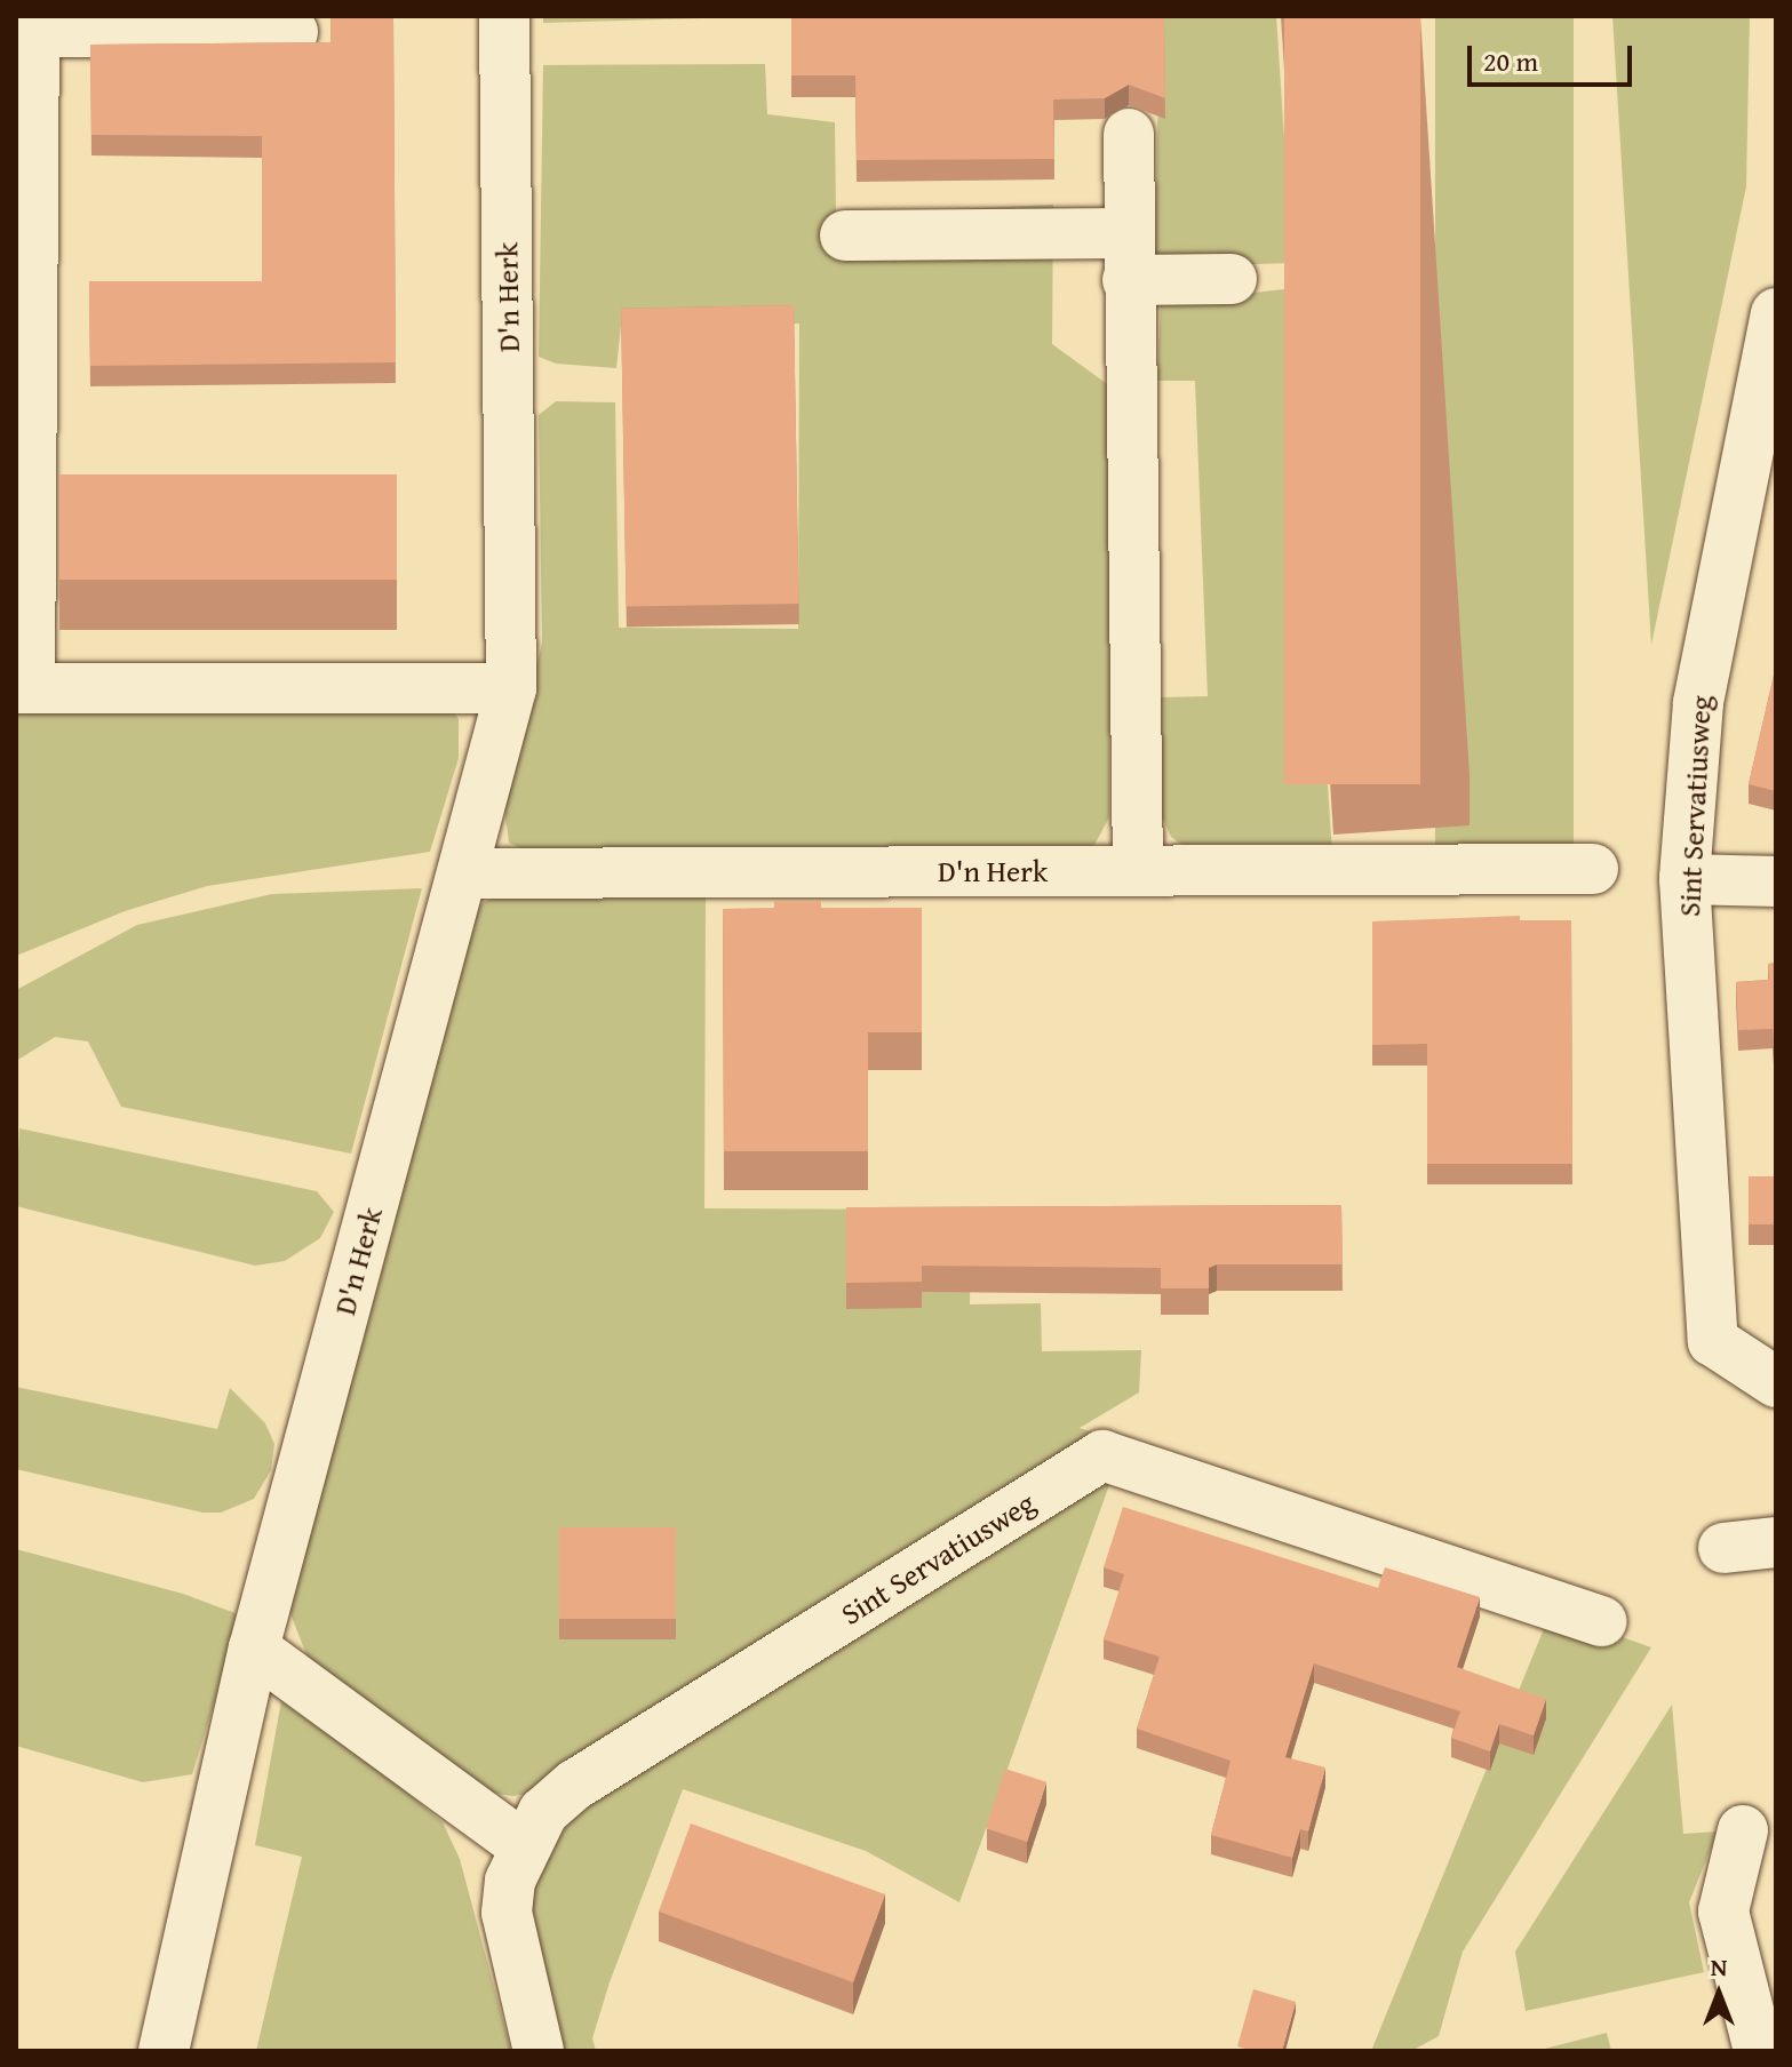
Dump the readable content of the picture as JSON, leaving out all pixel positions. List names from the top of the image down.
{
  "streets": {
    "street": ["D'n Herk", "Sint Servatiusweg"]
  },
  "scale_bar": "20 m",
  "north": "top"
}
